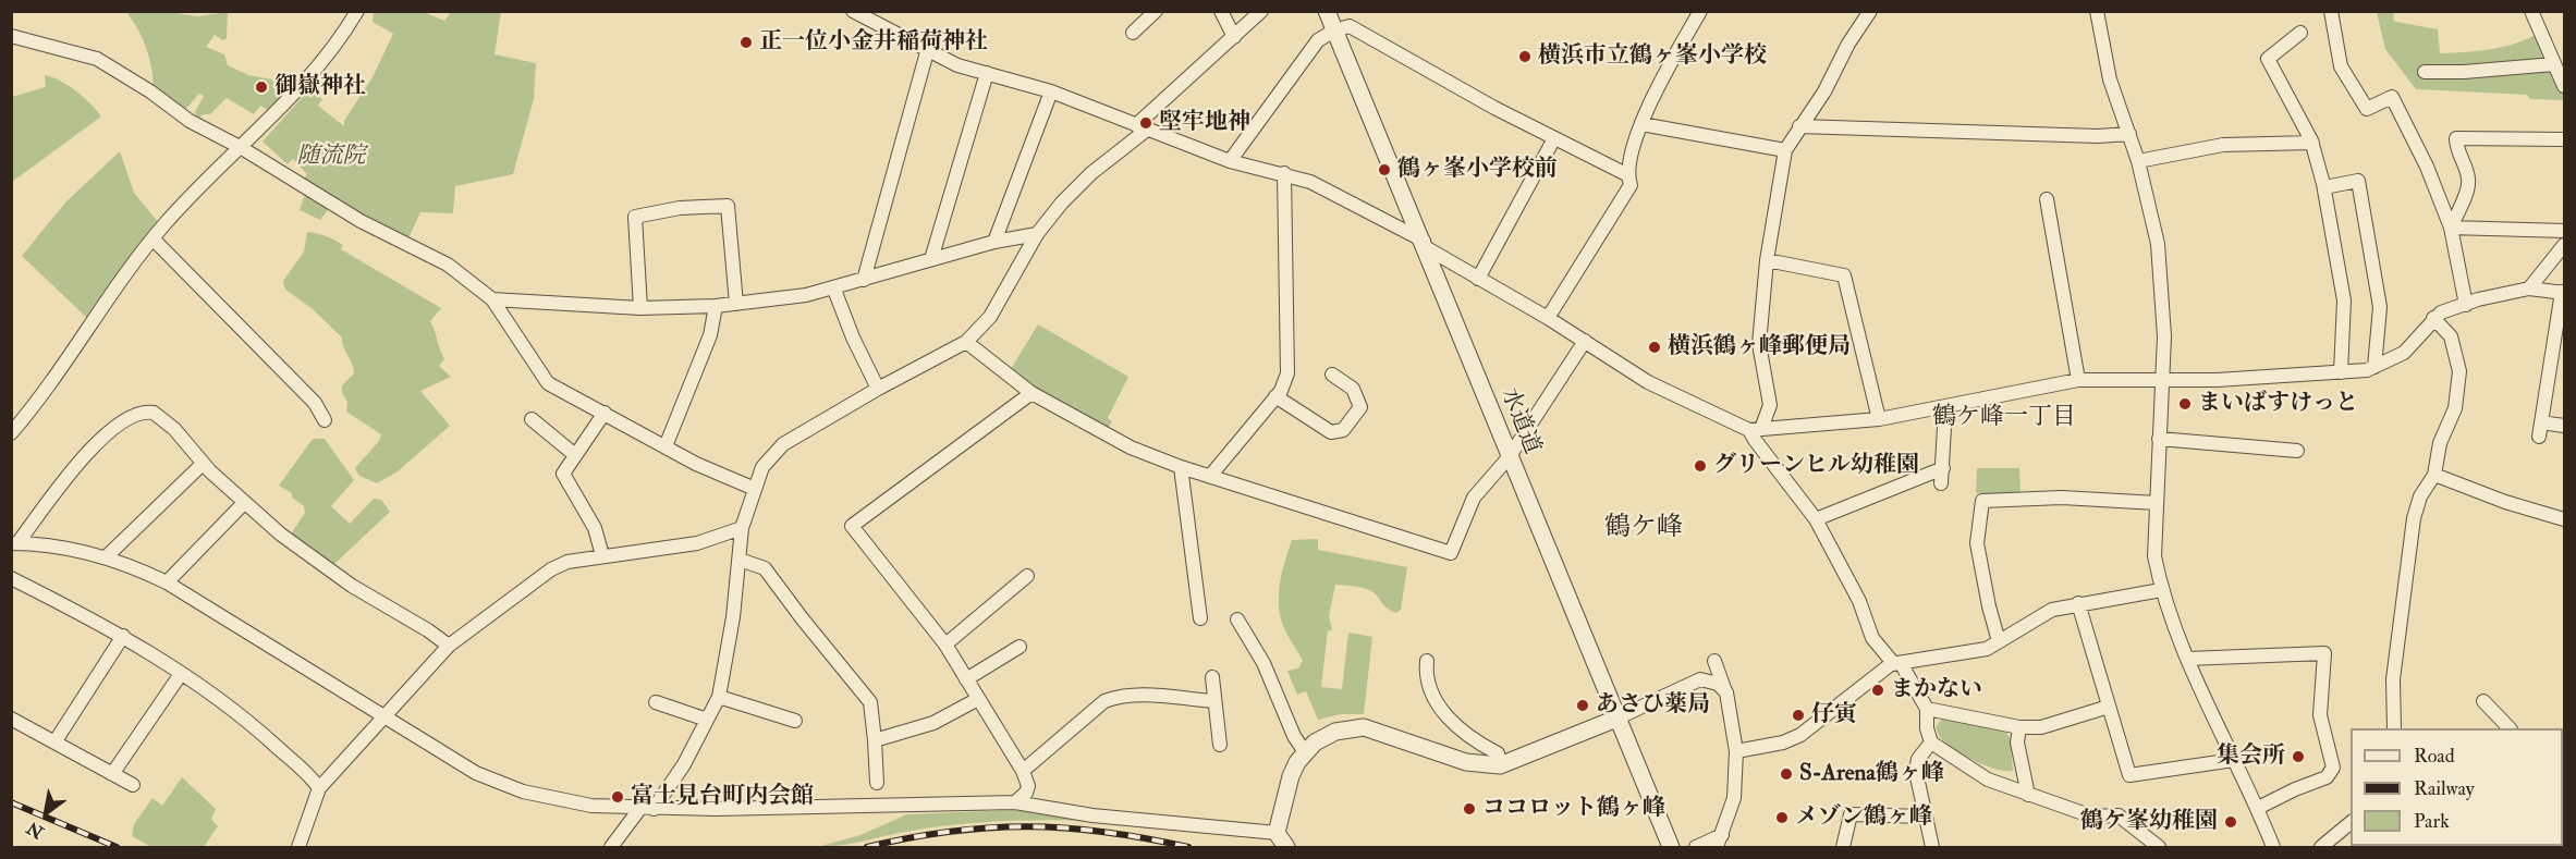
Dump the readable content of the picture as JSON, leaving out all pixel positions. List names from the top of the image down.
{
  "streets": {
    "street": ["水道道"]
  },
  "districts": ["鶴ケ峰一丁目", "鶴ケ峰"],
  "parks": ["随流院"],
  "places": [
    "正一位小金井稲荷神社",
    "横浜市立鶴ヶ峯小学校",
    "御嶽神社",
    "堅牢地神",
    "鶴ヶ峯小学校前",
    "横浜鶴ヶ峰郵便局",
    "まいばすけっと",
    "グリーンヒル幼稚園",
    "まかない",
    "あさひ薬局",
    "仔寅",
    "集会所",
    "S-Arena鶴ヶ峰",
    "富士見台町内会館",
    "ココロット鶴ヶ峰",
    "メゾン鶴ヶ峰",
    "鶴ケ峯幼稚園"
  ],
  "legend": ["Road", "Railway", "Park"],
  "north": "bottom left"
}
